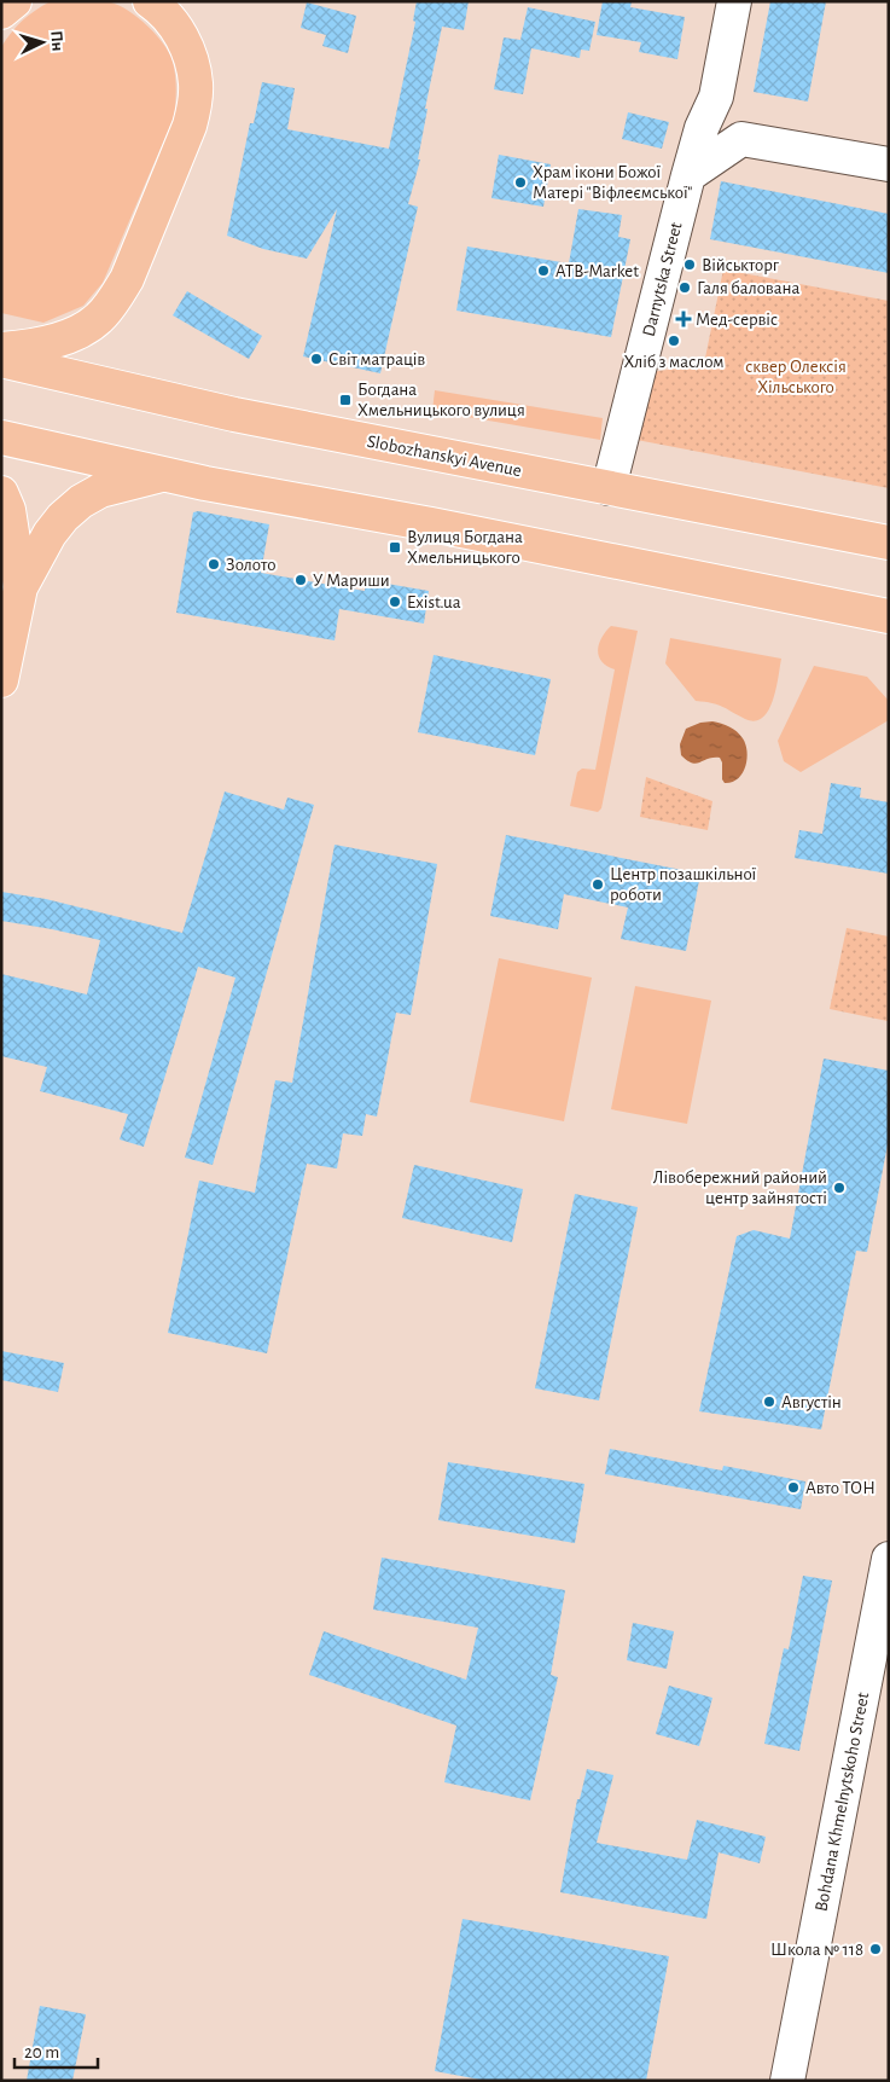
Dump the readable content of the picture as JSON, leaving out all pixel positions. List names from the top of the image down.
{
  "streets": {
    "main road": ["Slobozhanskyi Avenue"],
    "street": ["Darnytska Street", "Bohdana Khmelnytskoho Street"]
  },
  "crossings": [
    ["Darnytska Street", "Slobozhanskyi Avenue"]
  ],
  "parks": ["сквер Олексія Хільського"],
  "places": {
    "other": [
      "Храм ікони Божої Матері \"Віфлеємської\"",
      "Військторг",
      "ATB-Market",
      "Галя балована",
      "Хліб з маслом",
      "Світ матраців",
      "Золото",
      "У Мариши",
      "Exist.ua",
      "Центр позашкільної роботи",
      "Лівобережний районий центр зайнятості",
      "Августін",
      "Авто ТОН",
      "Школа № 118"
    ],
    "health": ["Мед-сервіс"],
    "transit": ["Богдана Хмельницького вулиця", "Вулиця Богдана Хмельницького"]
  },
  "scale_bar": "20 m",
  "north": "right"
}
